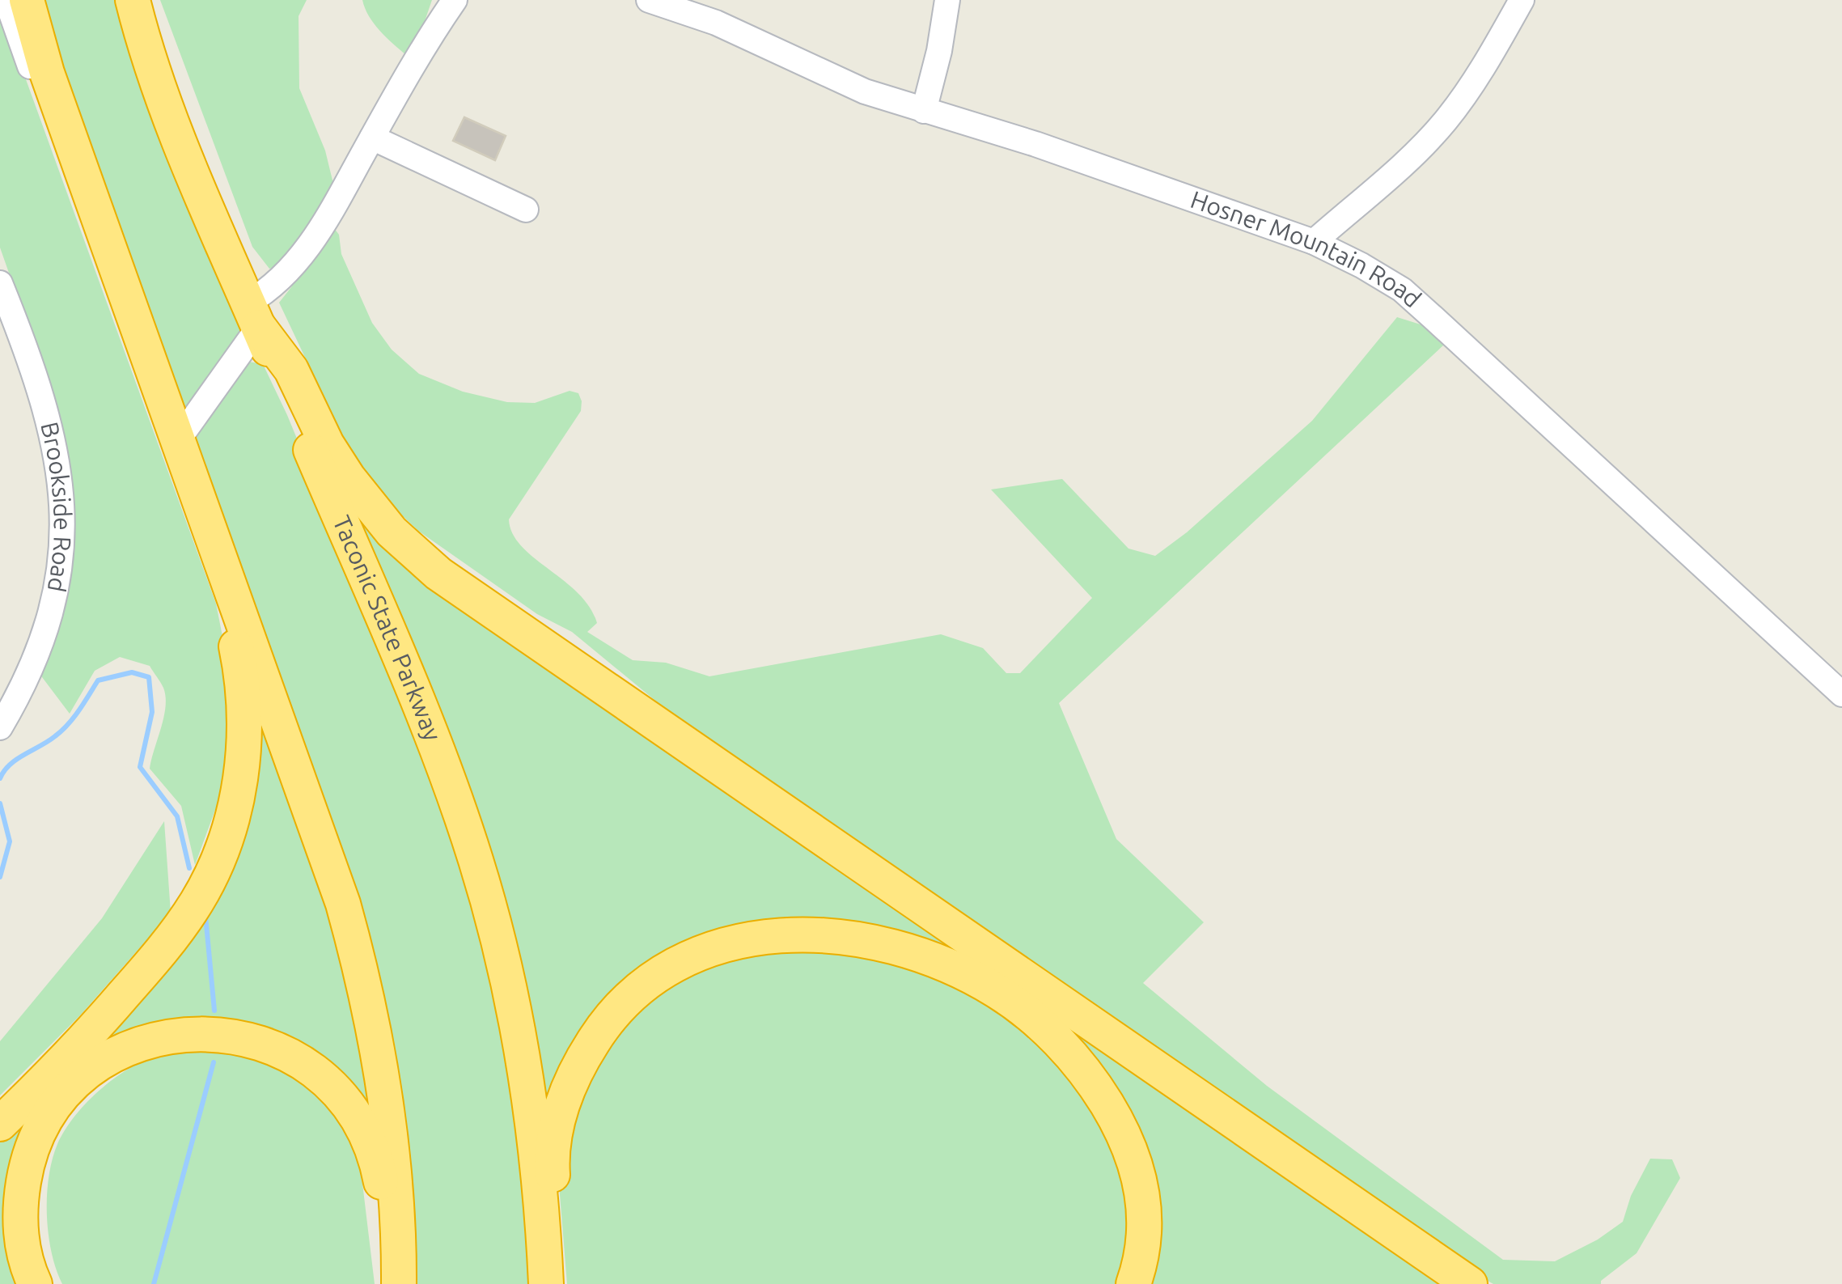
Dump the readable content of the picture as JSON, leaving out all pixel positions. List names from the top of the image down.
{
  "streets": {
    "highway": ["Taconic State Parkway"],
    "street": ["Hosner Mountain Road", "Brookside Road"]
  }
}
